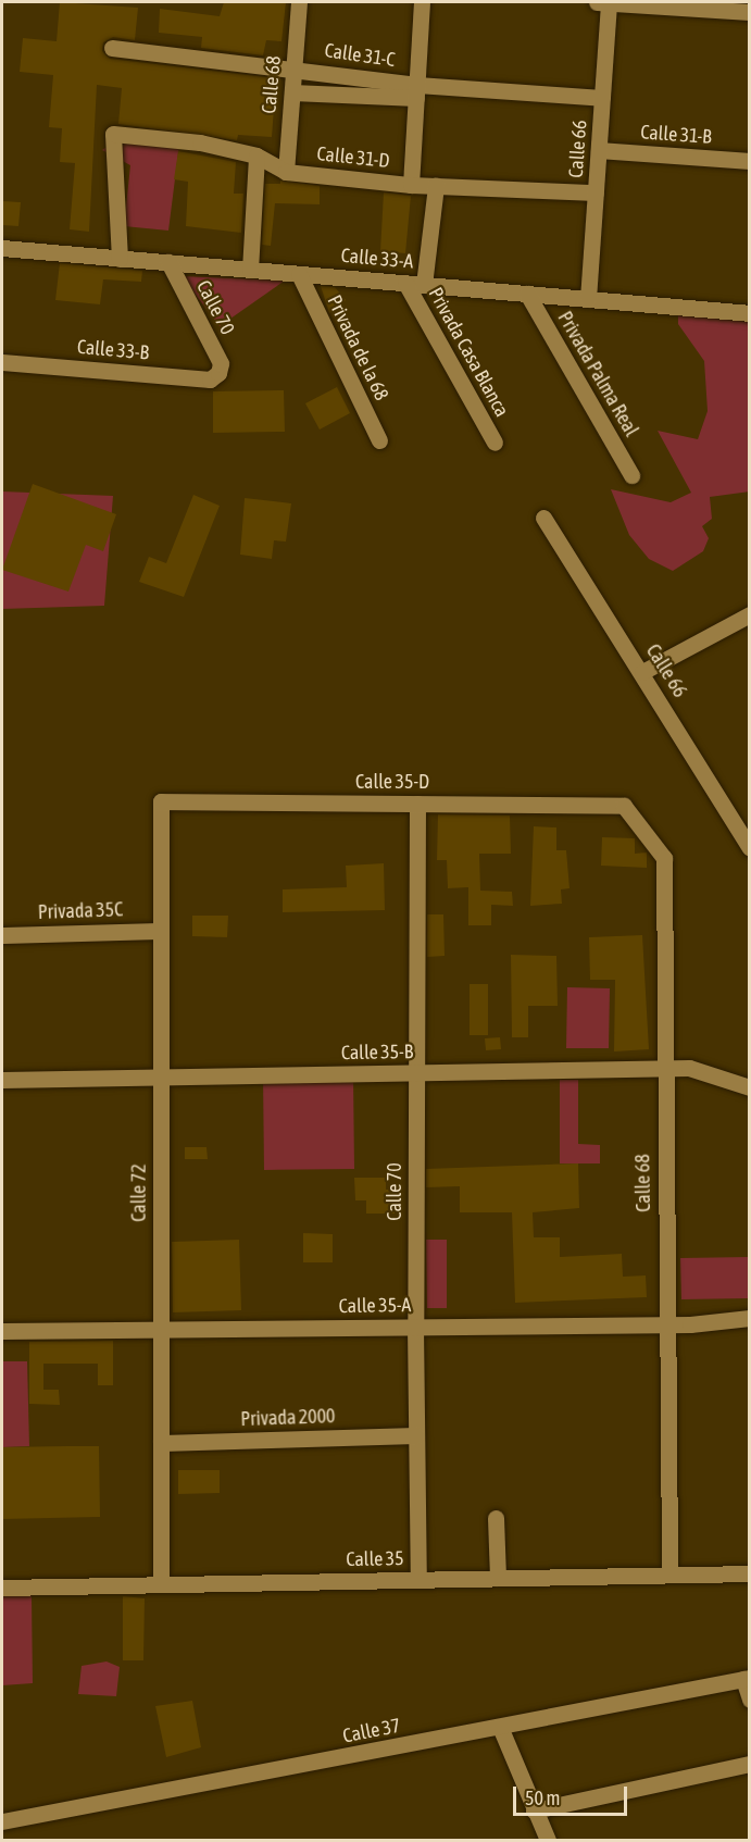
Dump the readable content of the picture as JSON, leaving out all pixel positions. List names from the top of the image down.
{
  "streets": {
    "street": [
      "Calle 31-C",
      "Calle 68",
      "Calle 31-B",
      "Calle 66",
      "Calle 31-D",
      "Calle 33-A",
      "Calle 70",
      "Privada de la 68",
      "Calle 33-B",
      "Privada Casa Blanca",
      "Privada Palma Real",
      "Calle 35-D",
      "Privada 35C",
      "Calle 35-B",
      "Calle 72",
      "Calle 35-A",
      "Privada 2000",
      "Calle 35",
      "Calle 37"
    ]
  },
  "crossings": [
    ["Calle 31-C", "Calle 68"],
    ["Calle 31-C", "Calle 66"],
    ["Calle 68", "Calle 31-D"],
    ["Calle 68", "Calle 35-D"],
    ["Calle 68", "Calle 35-B"],
    ["Calle 68", "Calle 35-A"],
    ["Calle 68", "Calle 35"],
    ["Calle 31-B", "Calle 66"],
    ["Calle 66", "Calle 31-D"],
    ["Calle 66", "Calle 33-A"],
    ["Calle 31-D", "Calle 33-A"],
    ["Calle 33-A", "Calle 70"],
    ["Calle 33-A", "Privada de la 68"],
    ["Calle 33-A", "Privada Casa Blanca"],
    ["Calle 33-A", "Privada Palma Real"],
    ["Calle 70", "Calle 33-B"],
    ["Calle 70", "Calle 35-D"],
    ["Calle 70", "Calle 35-B"],
    ["Calle 70", "Calle 35-A"],
    ["Calle 70", "Privada 2000"],
    ["Calle 70", "Calle 35"],
    ["Calle 35-D", "Calle 72"],
    ["Privada 35C", "Calle 72"],
    ["Calle 35-B", "Calle 72"],
    ["Calle 72", "Calle 35-A"],
    ["Calle 72", "Privada 2000"],
    ["Calle 72", "Calle 35"]
  ],
  "scale_bar": "50 m"
}
